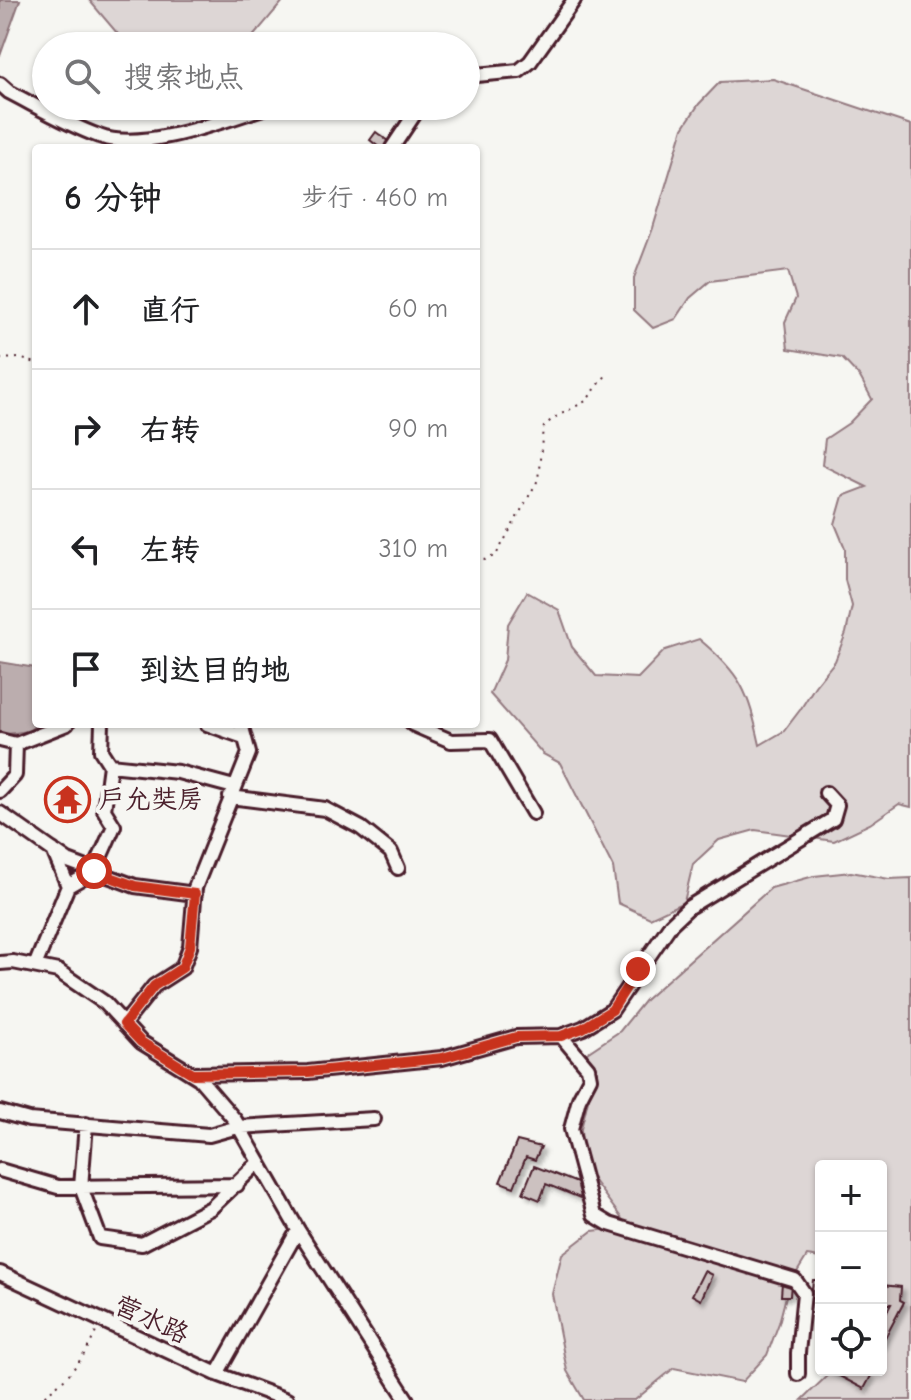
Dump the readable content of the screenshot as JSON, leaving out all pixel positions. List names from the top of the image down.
{
  "streets": {
    "street": ["营水路"]
  },
  "places": {
    "temple": ["户允奘房"]
  },
  "page": {
    "search": "搜索地点",
    "heading": ["6 分钟", "步行 · 460 m"],
    "list": [
      ["直行", "60 m"],
      ["右转", "90 m"],
      ["左转", "310 m"],
      "到达目的地"
    ],
    "map_buttons": ["+", "−"]
  }
}
